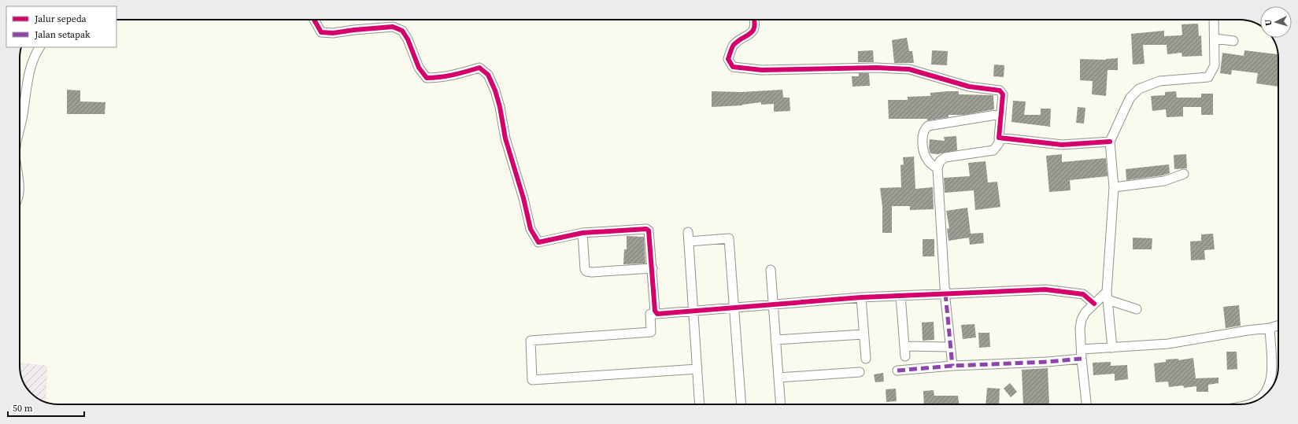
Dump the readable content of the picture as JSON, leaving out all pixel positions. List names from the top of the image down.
{
  "legend": ["Jalur sepeda", "Jalan setapak"],
  "scale_bar": "50 m",
  "north": "left"
}
